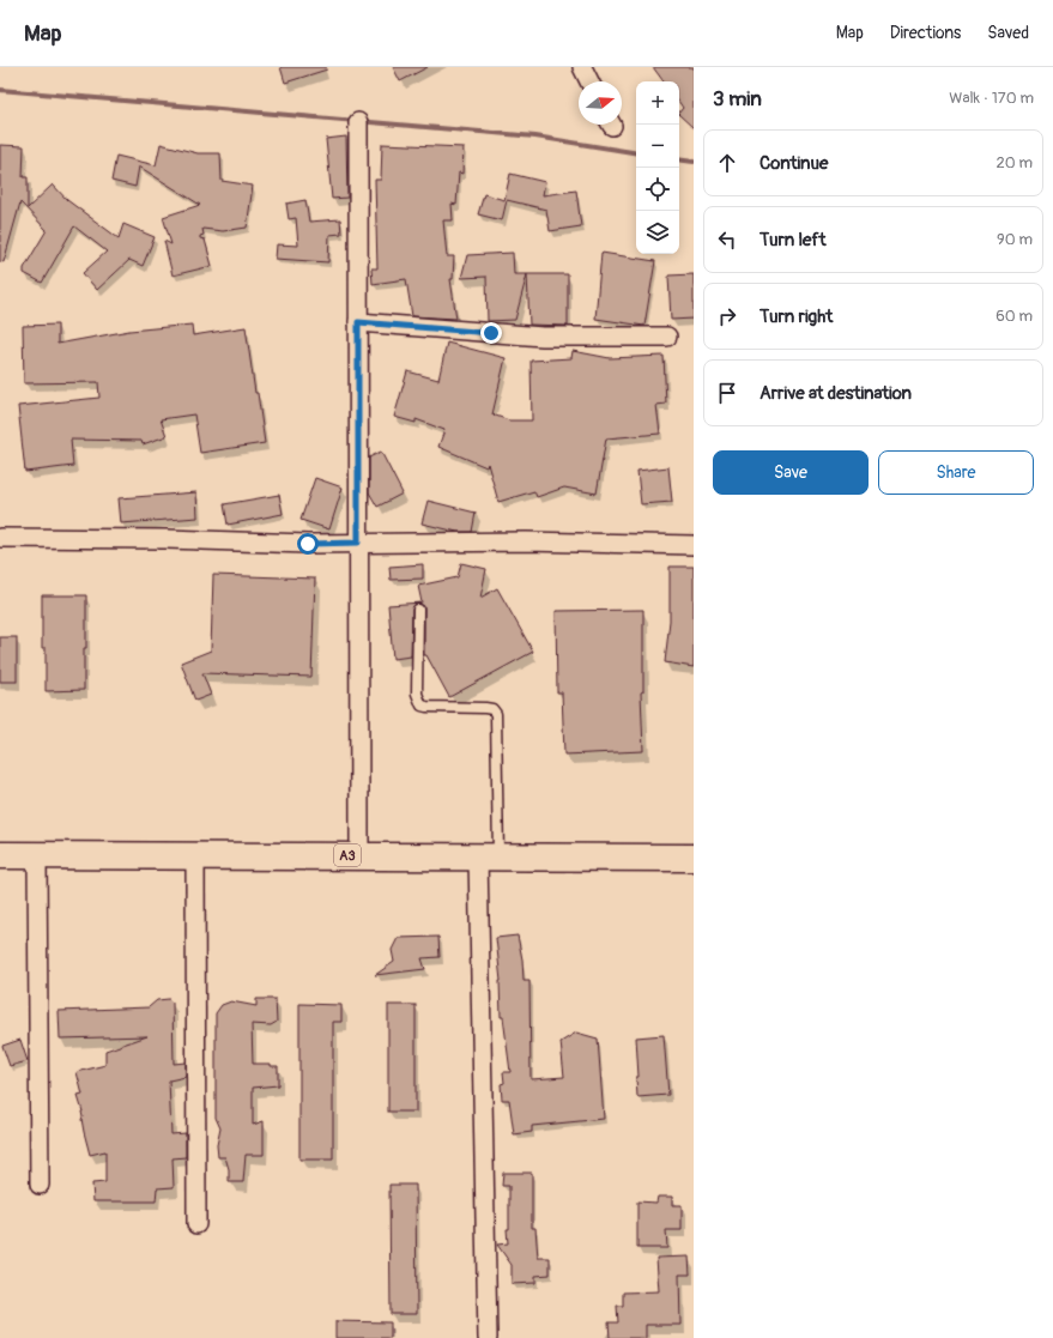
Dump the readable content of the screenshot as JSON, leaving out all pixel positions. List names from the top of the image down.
{
  "streets": {
    "highway": ["A3"]
  },
  "north": "right",
  "page": {
    "header": "Map",
    "nav": ["Map", "Directions", "Saved"],
    "heading": ["3 min", "Walk · 170 m"],
    "map_buttons": ["+", "−"],
    "list": [
      ["Continue", "20 m"],
      ["Turn left", "90 m"],
      ["Turn right", "60 m"],
      "Arrive at destination"
    ],
    "buttons": ["Save", "Share"]
  }
}
